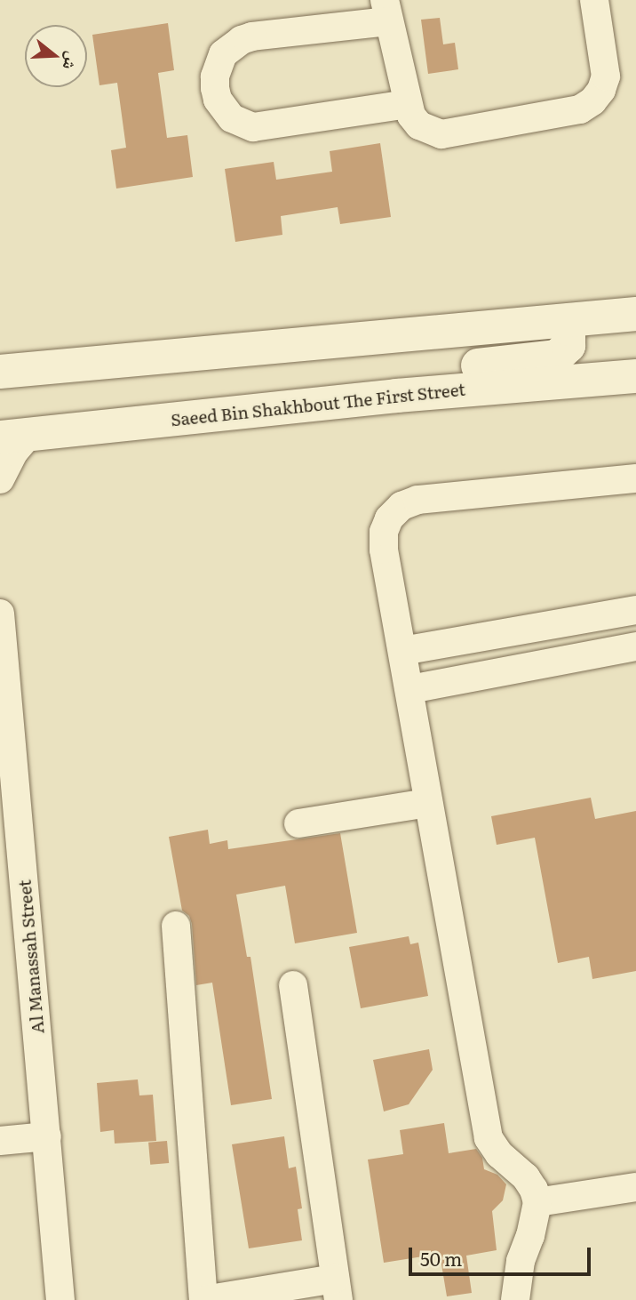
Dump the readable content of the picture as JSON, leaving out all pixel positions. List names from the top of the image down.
{
  "streets": {
    "main road": ["Saeed Bin Shakhbout The First Street"],
    "street": ["Al Manassah Street"]
  },
  "scale_bar": "50 m",
  "north": "right"
}
